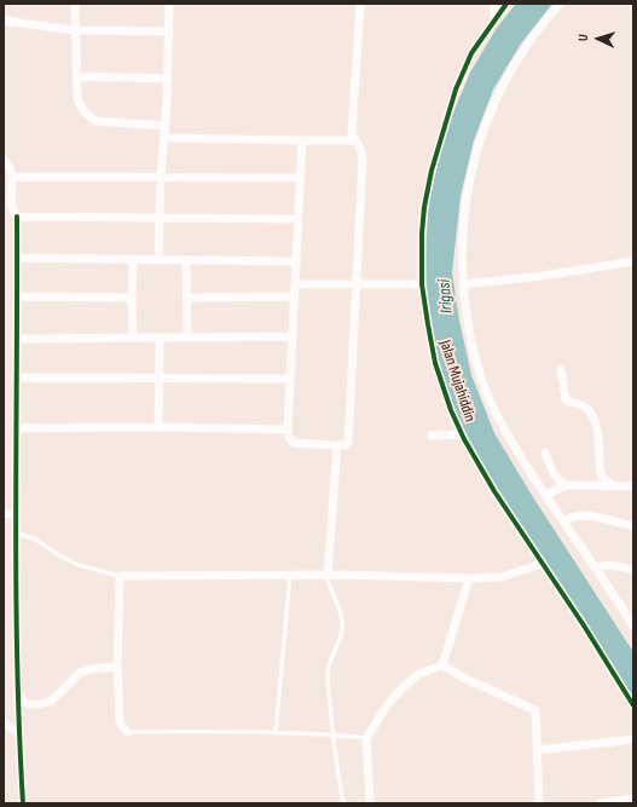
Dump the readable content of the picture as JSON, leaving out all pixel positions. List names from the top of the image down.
{
  "streets": {
    "street": ["Jalan Mujahiddin"]
  },
  "water": ["Irigasi"],
  "north": "left"
}
